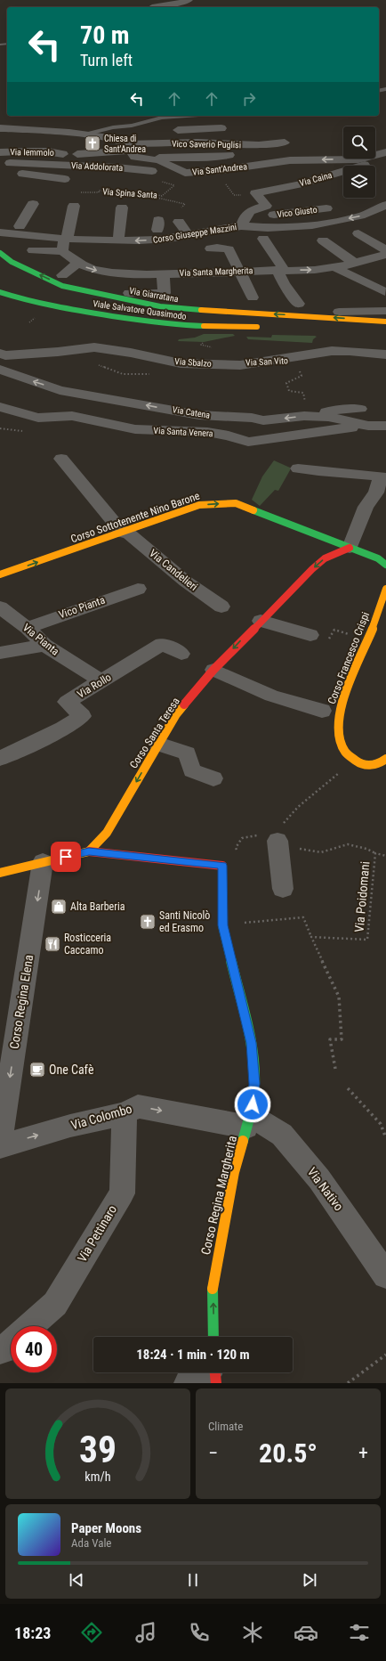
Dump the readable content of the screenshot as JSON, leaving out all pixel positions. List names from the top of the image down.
{
  "streets": {
    "street": [
      "Vico Saverio Puglisi",
      "Via Iemmolo",
      "Via Addolorata",
      "Via Sant'Andrea",
      "Via Caina",
      "Vico Giusto",
      "Corso Giuseppe Mazzini",
      "Via Santa Margherita",
      "Via Giarratana",
      "Viale Salvatore Quasimodo",
      "Via Sbalzo",
      "Via Catena",
      "Via Santa Venera",
      "Corso Sottotenente Nino Barone",
      "Via Candelieri",
      "Vico Pianta",
      "Via Pianta",
      "Corso Francesco Crispi",
      "Via Rollo",
      "Corso Santa Teresa",
      "Corso Regina Elena",
      "Via Colombo",
      "Via Nativo",
      "Corso Regina Margherita",
      "Via Pettinaro"
    ],
    "path": ["Via Spina Santa", "Via San Vito", "Via Poidomani"]
  },
  "crossings": [
    ["Vico Saverio Puglisi", "Via Iemmolo"],
    ["Vico Saverio Puglisi", "Via Sant'Andrea"],
    ["Via Addolorata", "Via Sant'Andrea"],
    ["Via Caina", "Vico Giusto"],
    ["Corso Giuseppe Mazzini", "Via Santa Margherita"],
    ["Via Catena", "Via Santa Venera"],
    ["Corso Sottotenente Nino Barone", "Via Candelieri"],
    ["Corso Sottotenente Nino Barone", "Corso Santa Teresa"],
    ["Vico Pianta", "Via Pianta"],
    ["Via Pianta", "Via Rollo"],
    ["Corso Santa Teresa", "Corso Regina Margherita"],
    ["Via Colombo", "Via Nativo"],
    ["Via Colombo", "Corso Regina Margherita"],
    ["Via Colombo", "Via Pettinaro"],
    ["Via Nativo", "Corso Regina Margherita"]
  ],
  "one_way": [
    "Via Catena",
    "Corso Sottotenente Nino Barone",
    "Corso Santa Teresa",
    "Corso Regina Elena",
    "Via Colombo",
    "Corso Regina Margherita"
  ],
  "places": {
    "church": ["Chiesa di Sant'Andrea", "Santi Nicolò ed Erasmo"],
    "shop": ["Alta Barberia"],
    "restaurant": ["Rosticceria Caccamo"],
    "cafe": ["One Cafè"]
  },
  "page": {
    "turn": ["70 m", "Turn left"],
    "limit": "40",
    "trip": "18:24 · 1 min · 120 m",
    "tile": "Climate",
    "heat": ["−", "20.5°", "+"],
    "song": ["Paper Moons", "Ada Vale"],
    "tabs": "18:23",
    "gauge": ["39", "km/h"]
  }
}
